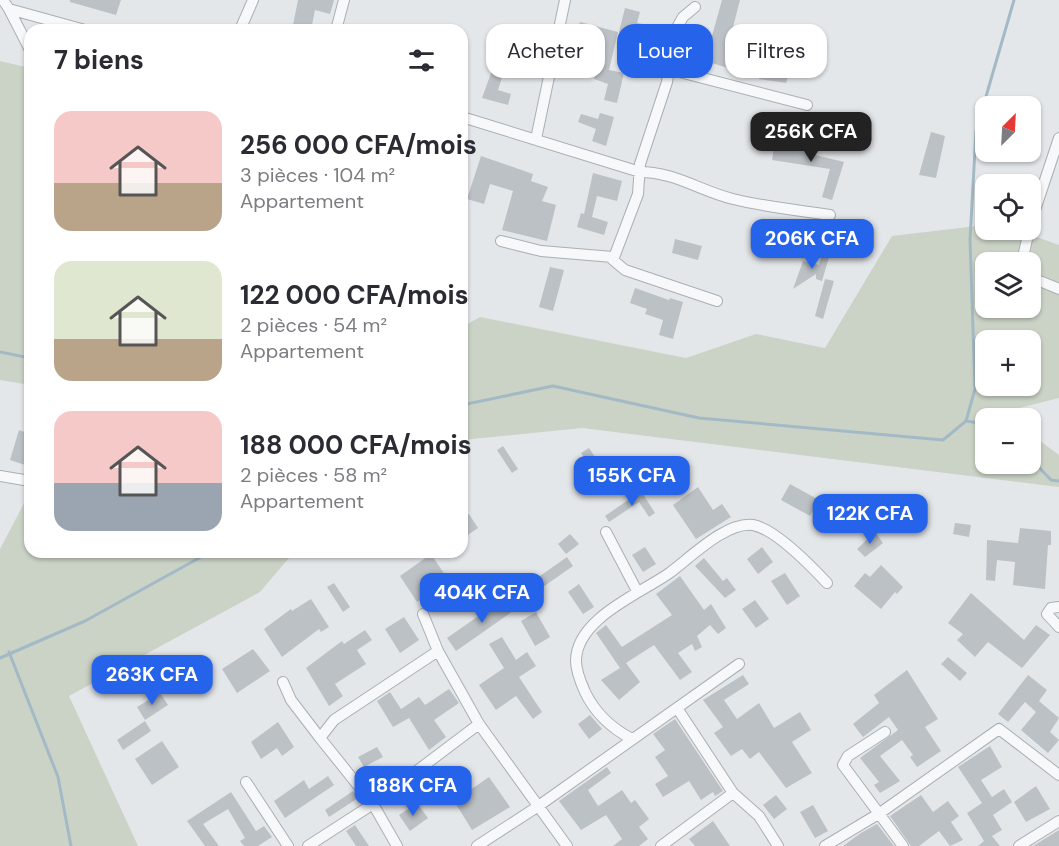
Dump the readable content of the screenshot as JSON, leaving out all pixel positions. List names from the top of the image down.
{
  "north": "top right",
  "page": {
    "chip": ["Acheter", "Louer", "Filtres"],
    "heading": "7 biens",
    "map_buttons": ["+", "−"],
    "list": [
      {
        "name": "256 000 CFA/mois",
        "note": "3 pièces · 104 m² · Appartement"
      },
      {
        "name": "122 000 CFA/mois",
        "note": "2 pièces · 54 m² · Appartement"
      },
      {
        "name": "188 000 CFA/mois",
        "note": "2 pièces · 58 m² · Appartement"
      }
    ],
    "price": [
      "256K CFA",
      "206K CFA",
      "155K CFA",
      "122K CFA",
      "404K CFA",
      "263K CFA",
      "188K CFA"
    ]
  }
}
